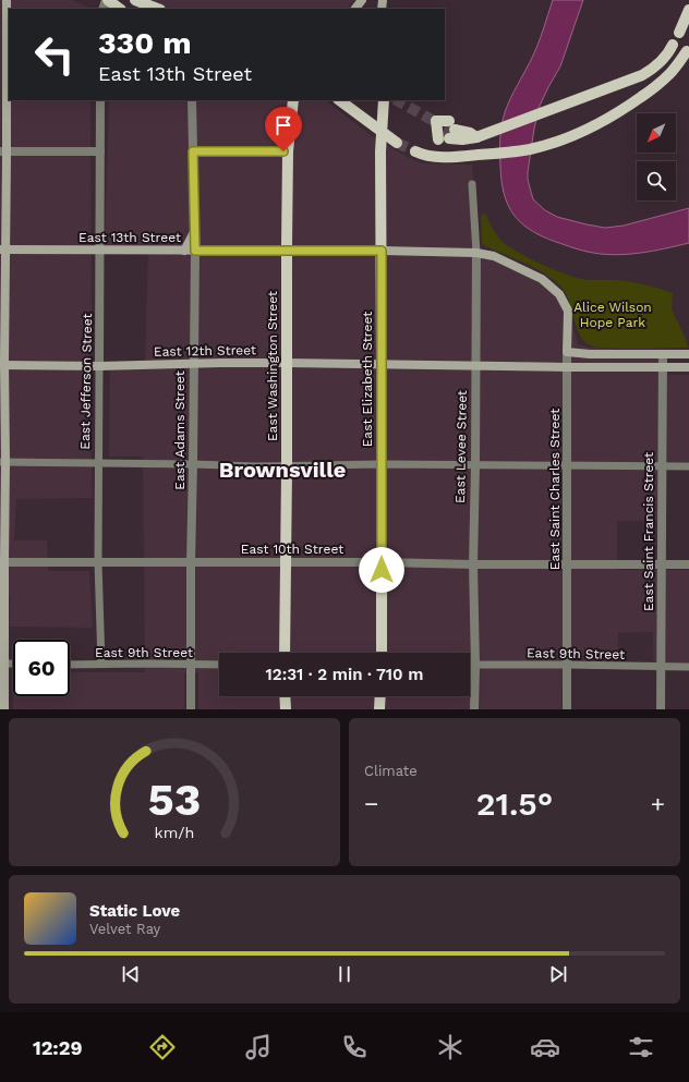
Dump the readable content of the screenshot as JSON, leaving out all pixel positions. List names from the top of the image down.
{
  "streets": {
    "main road": [
      "East 13th Street",
      "East 12th Street",
      "East Washington Street",
      "East Elizabeth Street",
      "East Saint Charles Street"
    ],
    "street": [
      "East Jefferson Street",
      "East Adams Street",
      "East Levee Street",
      "East Saint Francis Street",
      "East 10th Street",
      "East 9th Street"
    ]
  },
  "crossings": [
    ["East 13th Street", "East Washington Street"],
    ["East 13th Street", "East Elizabeth Street"],
    ["East 13th Street", "East Jefferson Street"],
    ["East 13th Street", "East Adams Street"],
    ["East 13th Street", "East Levee Street"],
    ["East 13th Street", "East Saint Charles Street"],
    ["East 12th Street", "East Washington Street"],
    ["East 12th Street", "East Elizabeth Street"],
    ["East 12th Street", "East Jefferson Street"],
    ["East 12th Street", "East Adams Street"],
    ["East 12th Street", "East Levee Street"],
    ["East 12th Street", "East Saint Charles Street"],
    ["East 12th Street", "East Saint Francis Street"],
    ["East Washington Street", "East 10th Street"],
    ["East Elizabeth Street", "East 10th Street"],
    ["East Jefferson Street", "East 10th Street"],
    ["East Jefferson Street", "East 9th Street"],
    ["East Adams Street", "East 10th Street"],
    ["East Adams Street", "East 9th Street"],
    ["East Levee Street", "East 10th Street"],
    ["East Levee Street", "East 9th Street"],
    ["East Saint Charles Street", "East 10th Street"],
    ["East Saint Charles Street", "East 9th Street"],
    ["East Saint Francis Street", "East 10th Street"],
    ["East Saint Francis Street", "East 9th Street"]
  ],
  "districts": ["Brownsville"],
  "parks": ["Alice Wilson Hope Park"],
  "north": "bottom left",
  "page": {
    "turn": ["330 m", "East 13th Street"],
    "limit": "60",
    "trip": "12:31 · 2 min · 710 m",
    "tile": "Climate",
    "heat": ["−", "21.5°", "+"],
    "song": ["Static Love", "Velvet Ray"],
    "tabs": "12:29",
    "gauge": ["53", "km/h"]
  }
}
